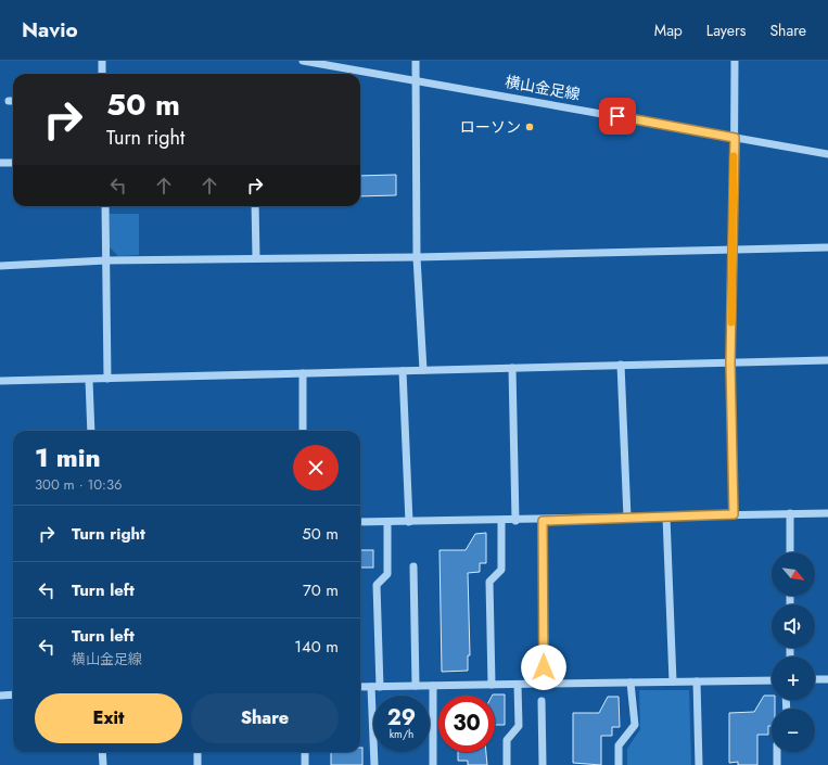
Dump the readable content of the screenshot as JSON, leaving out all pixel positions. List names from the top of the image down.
{
  "streets": {
    "street": ["横山金足線"]
  },
  "places": ["ローソン"],
  "north": "bottom right",
  "page": {
    "header": "Navio",
    "nav": ["Map", "Layers", "Share"],
    "turn": ["50 m", "Turn right"],
    "heading": ["1 min", "300 m · 10:36"],
    "list": [
      {
        "name": "Turn right",
        "value": "50 m"
      },
      {
        "name": "Turn left",
        "value": "70 m"
      },
      {
        "name": "Turn left",
        "note": "横山金足線",
        "value": "140 m"
      }
    ],
    "map_buttons": ["+", "−"],
    "buttons": ["Exit", "Share"],
    "speed": "29 km/h",
    "limit": "30"
  }
}
